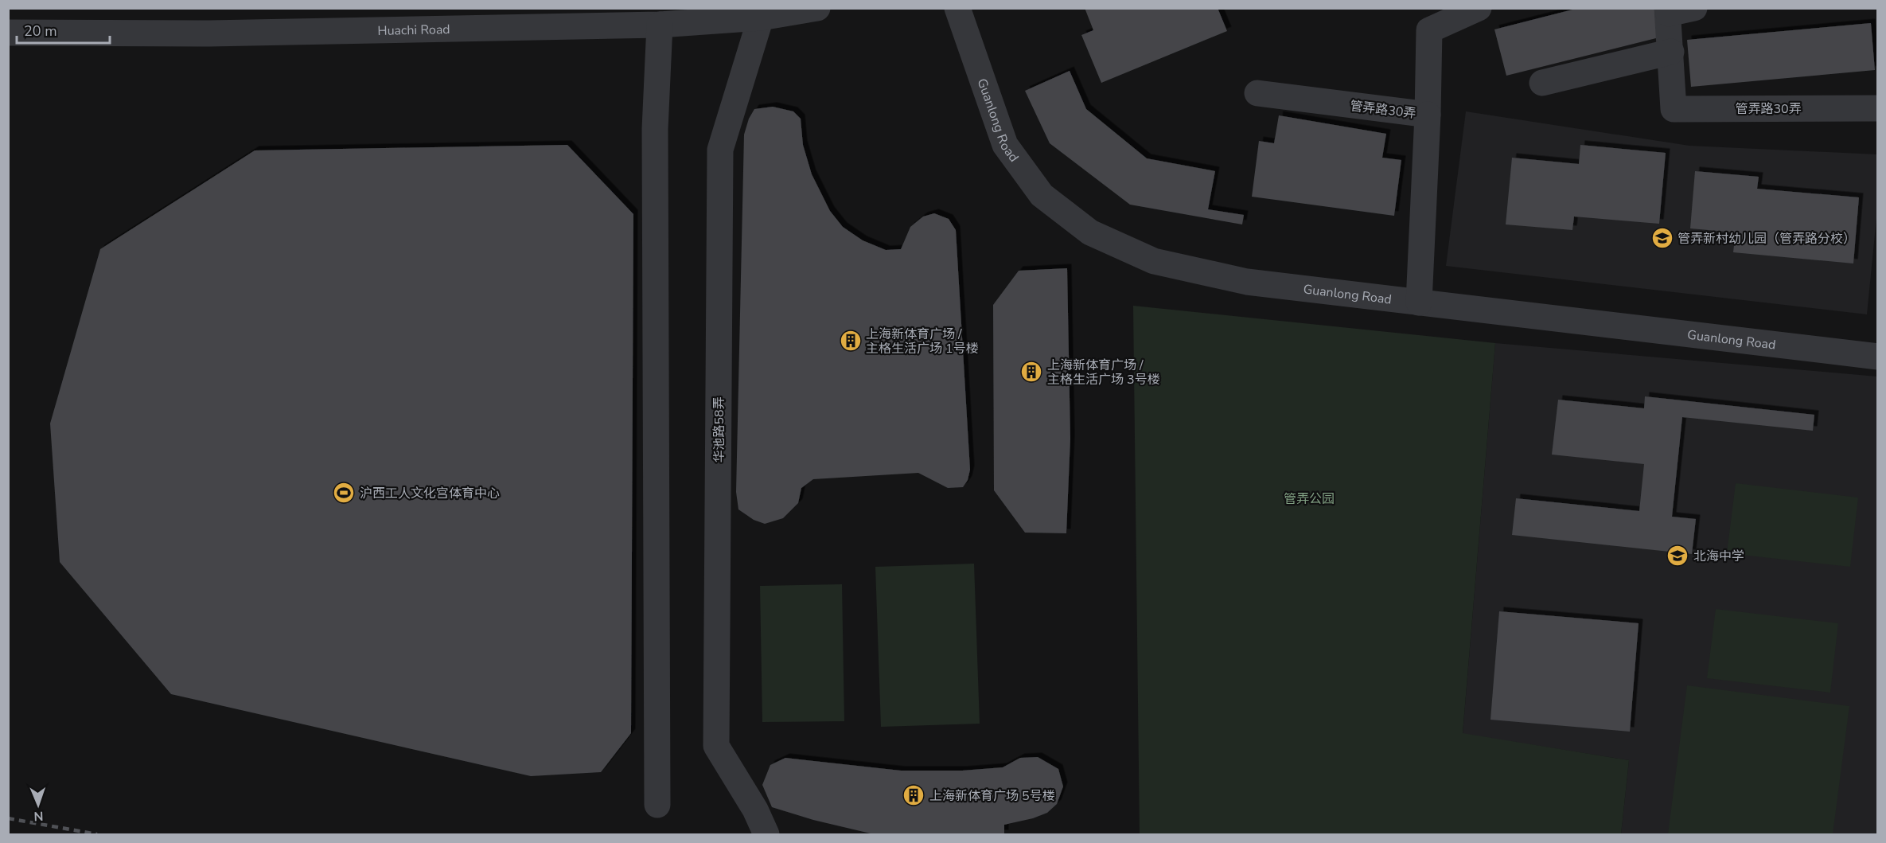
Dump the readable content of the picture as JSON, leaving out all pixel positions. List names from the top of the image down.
{
  "streets": {
    "street": [
      "Huachi Road",
      "管弄路30弄",
      "Guanlong Road",
      "华池路58弄"
    ]
  },
  "crossings": [
    ["Huachi Road", "华池路58弄"]
  ],
  "parks": ["管弄公园"],
  "places": {
    "school or university": ["管弄新村幼儿园（管弄路分校）", "北海中学"],
    "building": ["上海新体育广场 / 主格生活广场 1号楼", "上海新体育广场 / 主格生活广场 3号楼", "上海新体育广场 5号楼"],
    "sports": ["沪西工人文化宫体育中心"]
  },
  "scale_bar": "20 m",
  "north": "bottom"
}
